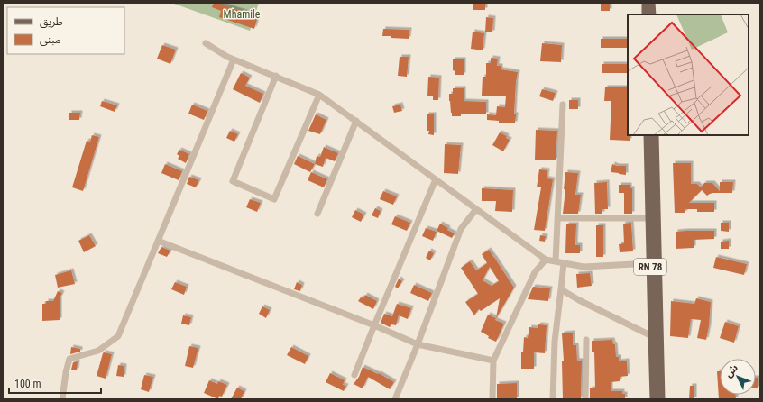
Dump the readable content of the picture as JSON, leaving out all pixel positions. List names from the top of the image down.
{
  "streets": {
    "main road": ["RN 78"]
  },
  "parks": ["Mhamile"],
  "legend": ["طريق", "مبنى"],
  "scale_bar": "100 m",
  "north": "top left"
}
